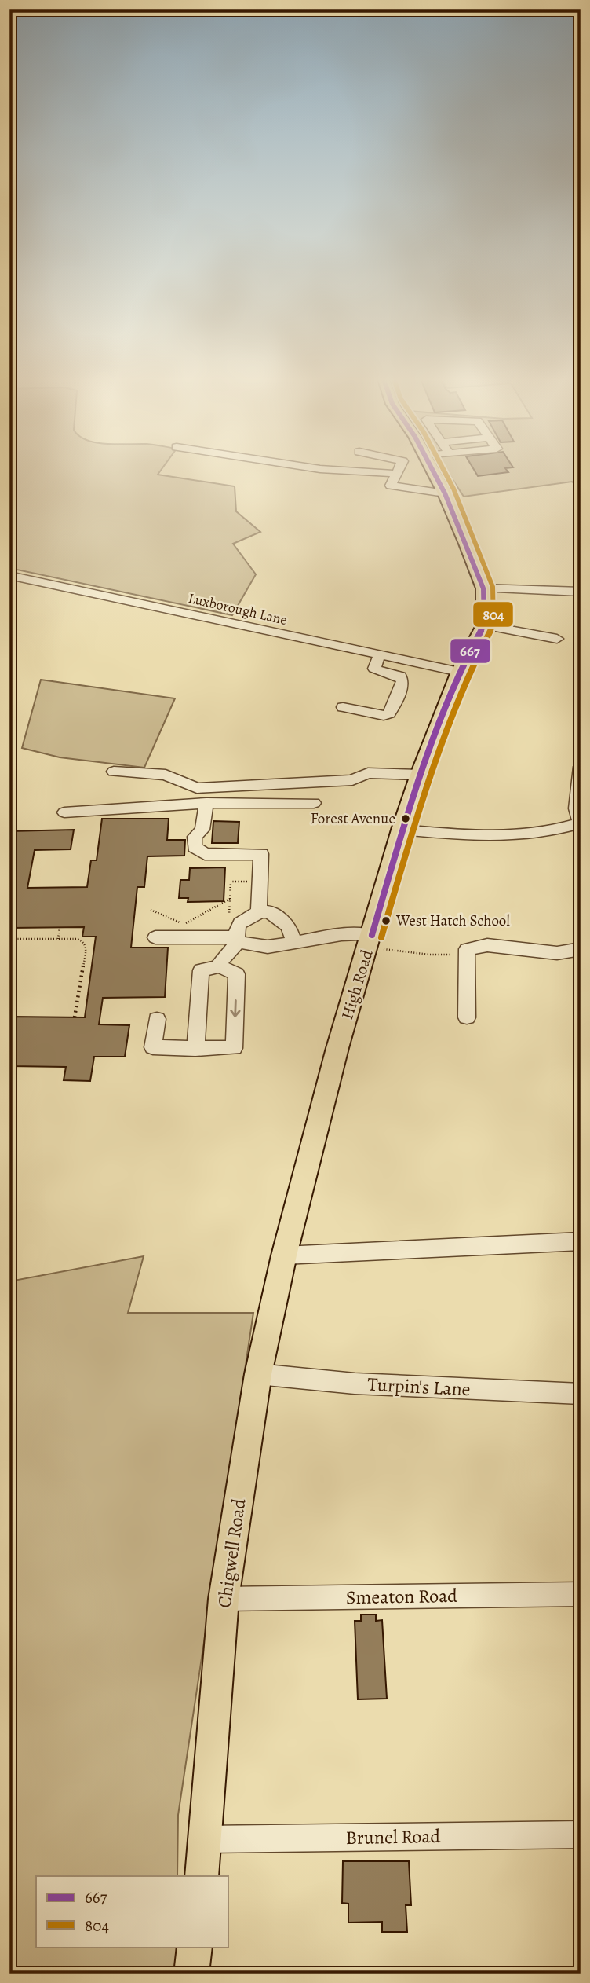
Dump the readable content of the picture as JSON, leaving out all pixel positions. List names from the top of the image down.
{
  "streets": {
    "main road": ["High Road", "Chigwell Road"],
    "street": [
      "Luxborough Lane",
      "Turpin's Lane",
      "Smeaton Road",
      "Brunel Road"
    ]
  },
  "crossings": [
    ["Luxborough Lane", "High Road"],
    ["High Road", "Chigwell Road"],
    ["Turpin's Lane", "Chigwell Road"],
    ["Chigwell Road", "Smeaton Road"],
    ["Chigwell Road", "Brunel Road"]
  ],
  "places": ["Forest Avenue", "West Hatch School"],
  "lines": ["transit line 667", "transit line 804"],
  "legend": ["667", "804"]
}
